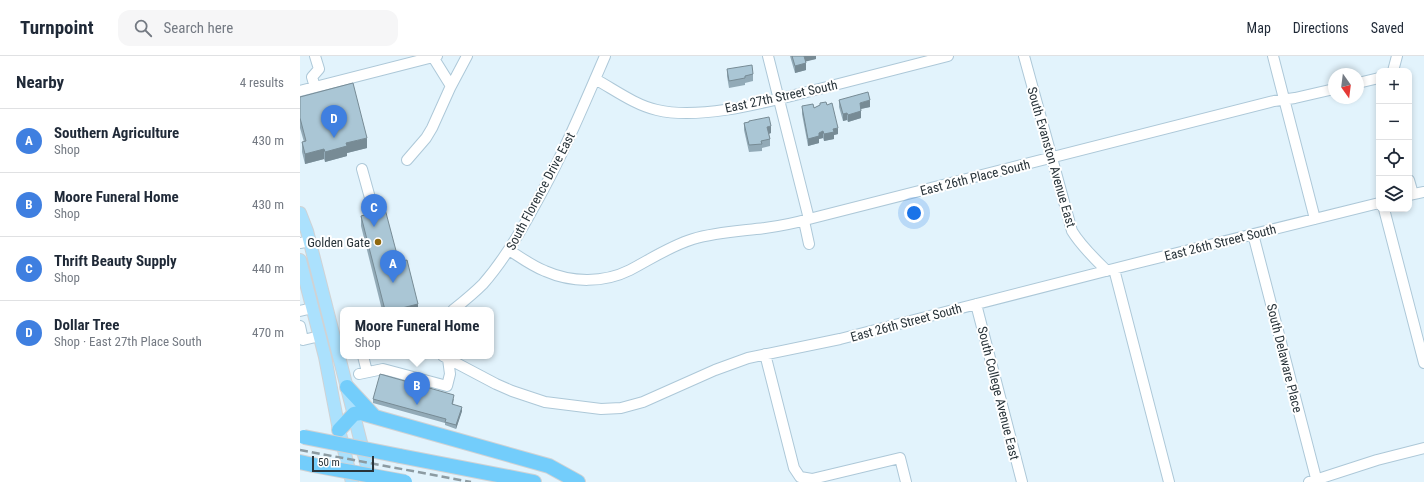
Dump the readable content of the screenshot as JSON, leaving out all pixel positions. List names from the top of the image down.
{
  "streets": {
    "street": [
      "East 27th Street South",
      "South Evanston Avenue East",
      "East 26th Place South",
      "South Florence Drive East",
      "East 26th Street South",
      "South Delaware Place",
      "South College Avenue East"
    ]
  },
  "crossings": [
    ["East 27th Street South", "South Florence Drive East"],
    ["South Evanston Avenue East", "East 26th Place South"],
    ["South Evanston Avenue East", "East 26th Street South"],
    ["East 26th Place South", "South Florence Drive East"],
    ["East 26th Street South", "South Delaware Place"],
    ["East 26th Street South", "South College Avenue East"]
  ],
  "places": ["Golden Gate"],
  "scale_bar": "50 m",
  "north": "bottom",
  "page": {
    "header": "Turnpoint",
    "search": "Search here",
    "nav": ["Map", "Directions", "Saved"],
    "heading": ["Nearby", "4 results"],
    "map_buttons": ["+", "−"],
    "pins": [
      "D",
      "C",
      "A",
      "B"
    ],
    "list": [
      {
        "mark": "A",
        "name": "Southern Agriculture",
        "note": "Shop",
        "value": "430 m"
      },
      {
        "mark": "B",
        "name": "Moore Funeral Home",
        "note": "Shop",
        "value": "430 m"
      },
      {
        "mark": "C",
        "name": "Thrift Beauty Supply",
        "note": "Shop",
        "value": "440 m"
      },
      {
        "mark": "D",
        "name": "Dollar Tree",
        "note": "Shop · East 27th Place South",
        "value": "470 m"
      }
    ],
    "popup": ["Moore Funeral Home", "Shop"],
    "scale": "50 m"
  }
}
